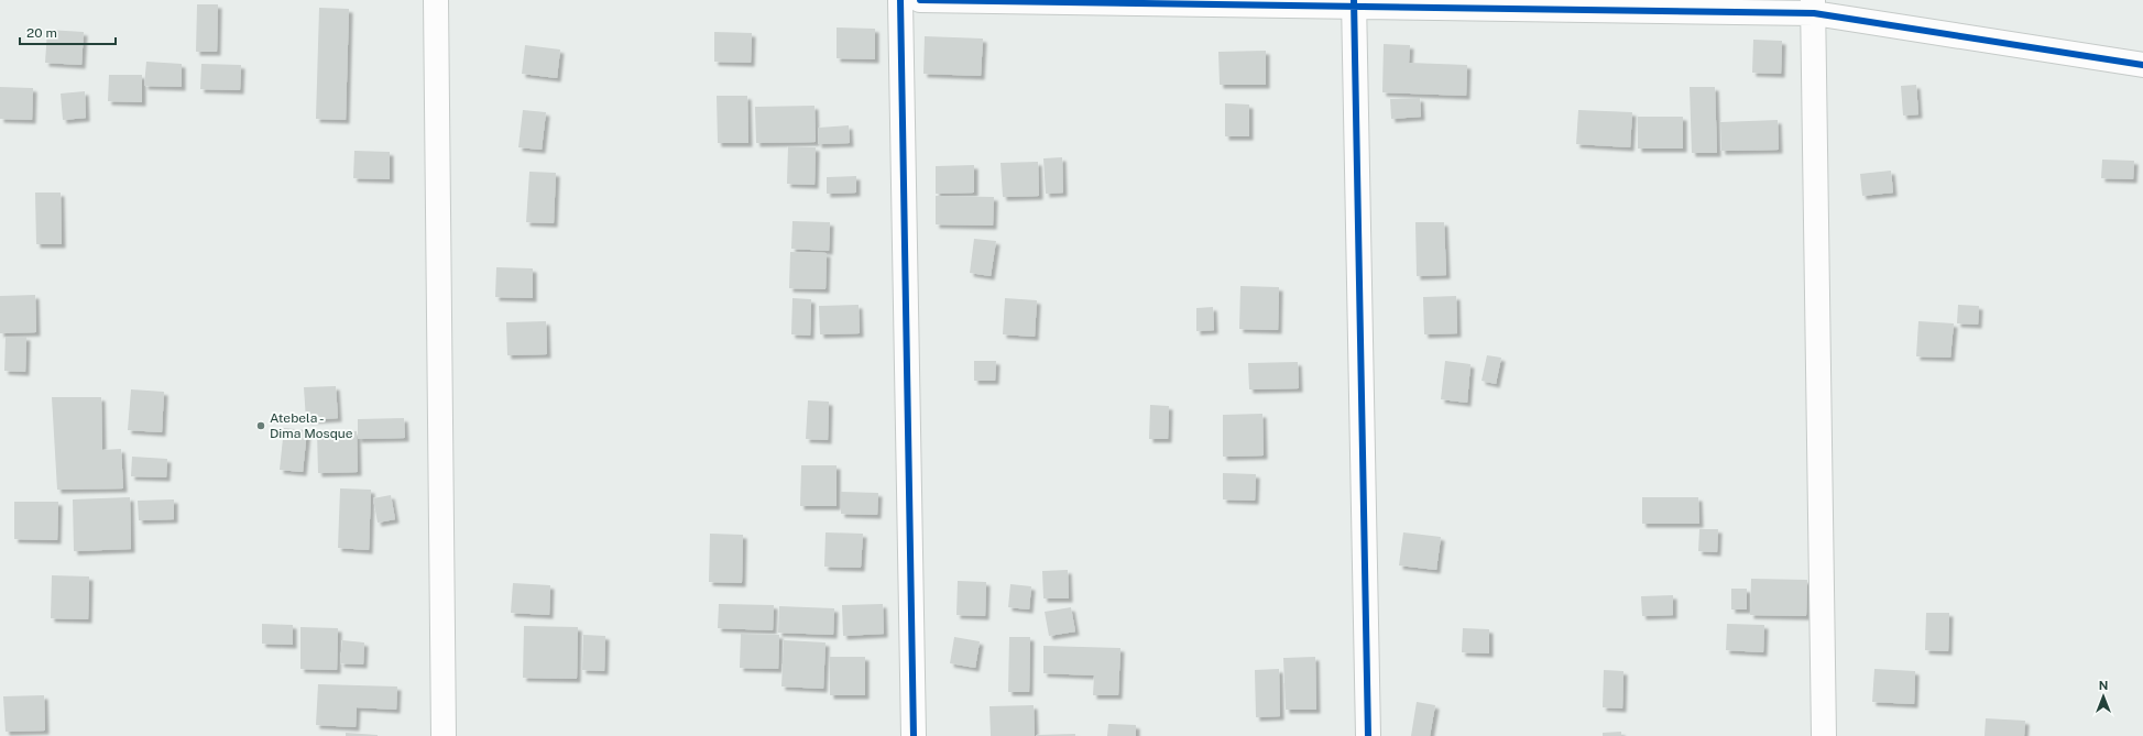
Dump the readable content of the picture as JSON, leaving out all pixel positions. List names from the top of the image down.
{
  "places": ["Atebela - Dima Mosque"],
  "scale_bar": "20 m",
  "north": "top"
}
